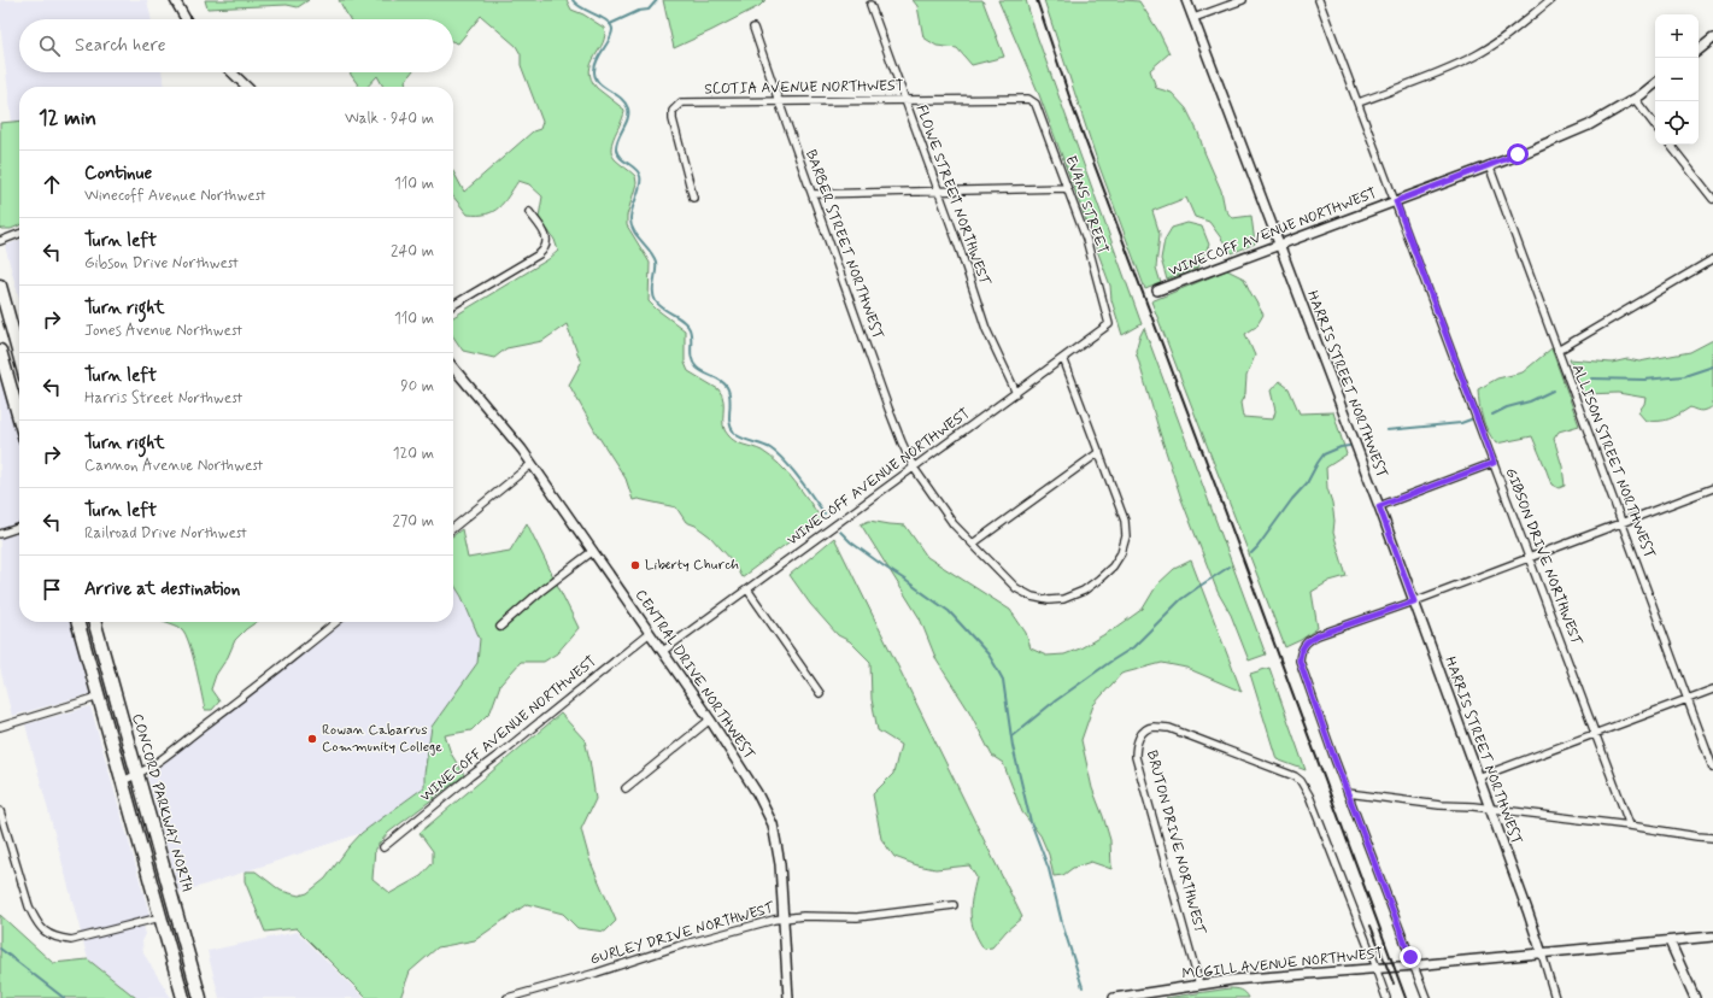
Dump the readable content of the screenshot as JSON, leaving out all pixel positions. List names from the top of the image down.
{
  "streets": {
    "highway": ["CONCORD PARKWAY NORTH"],
    "street": [
      "SCOTIA AVENUE NORTHWEST",
      "FLOWE STREET NORTHWEST",
      "EVANS STREET",
      "WINECOFF AVENUE NORTHWEST",
      "BARBER STREET NORTHWEST",
      "HARRIS STREET NORTHWEST",
      "ALLISON STREET NORTHWEST",
      "GIBSON DRIVE NORTHWEST",
      "CENTRAL DRIVE NORTHWEST",
      "BRUTON DRIVE NORTHWEST",
      "GURLEY DRIVE NORTHWEST",
      "MCGILL AVENUE NORTHWEST"
    ]
  },
  "crossings": [
    ["SCOTIA AVENUE NORTHWEST", "FLOWE STREET NORTHWEST"],
    ["SCOTIA AVENUE NORTHWEST", "EVANS STREET"],
    ["SCOTIA AVENUE NORTHWEST", "BARBER STREET NORTHWEST"],
    ["FLOWE STREET NORTHWEST", "WINECOFF AVENUE NORTHWEST"],
    ["EVANS STREET", "WINECOFF AVENUE NORTHWEST"],
    ["WINECOFF AVENUE NORTHWEST", "BARBER STREET NORTHWEST"],
    ["WINECOFF AVENUE NORTHWEST", "HARRIS STREET NORTHWEST"],
    ["WINECOFF AVENUE NORTHWEST", "ALLISON STREET NORTHWEST"],
    ["WINECOFF AVENUE NORTHWEST", "GIBSON DRIVE NORTHWEST"],
    ["WINECOFF AVENUE NORTHWEST", "CENTRAL DRIVE NORTHWEST"],
    ["HARRIS STREET NORTHWEST", "MCGILL AVENUE NORTHWEST"],
    ["CENTRAL DRIVE NORTHWEST", "GURLEY DRIVE NORTHWEST"],
    ["BRUTON DRIVE NORTHWEST", "MCGILL AVENUE NORTHWEST"]
  ],
  "places": ["Liberty Church", "Rowan Cabarrus Community College"],
  "page": {
    "map_buttons": ["+", "−"],
    "search": "Search here",
    "heading": ["12 min", "Walk · 940 m"],
    "list": [
      ["Continue", "Winecoff Avenue Northwest", "110 m"],
      ["Turn left", "Gibson Drive Northwest", "240 m"],
      ["Turn right", "Jones Avenue Northwest", "110 m"],
      ["Turn left", "Harris Street Northwest", "90 m"],
      ["Turn right", "Cannon Avenue Northwest", "120 m"],
      ["Turn left", "Railroad Drive Northwest", "270 m"],
      "Arrive at destination"
    ]
  }
}
